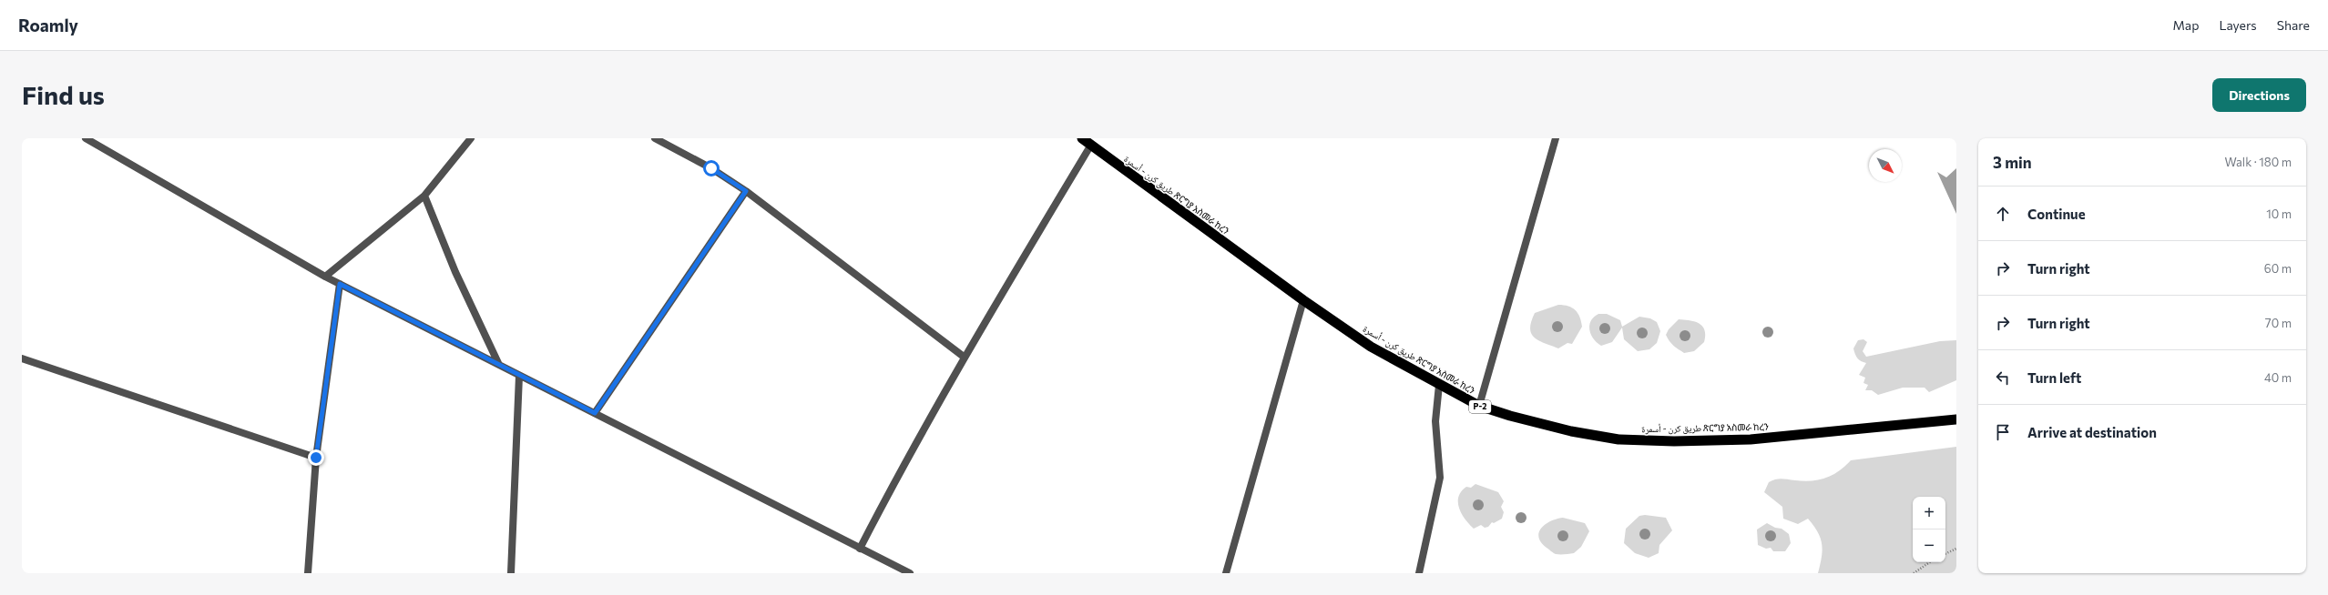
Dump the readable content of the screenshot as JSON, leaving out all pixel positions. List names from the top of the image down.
{
  "streets": {
    "highway": ["طريق كرن - أسمرة ጽርግያ አስመራ ከረን", "P-2"]
  },
  "north": "bottom right",
  "page": {
    "header": "Roamly",
    "nav": ["Map", "Layers", "Share"],
    "buttons": "Directions",
    "title": "Find us",
    "heading": ["3 min", "Walk · 180 m"],
    "list": [
      ["Continue", "10 m"],
      ["Turn right", "60 m"],
      ["Turn right", "70 m"],
      ["Turn left", "40 m"],
      "Arrive at destination"
    ],
    "map_buttons": ["+", "−"]
  }
}
